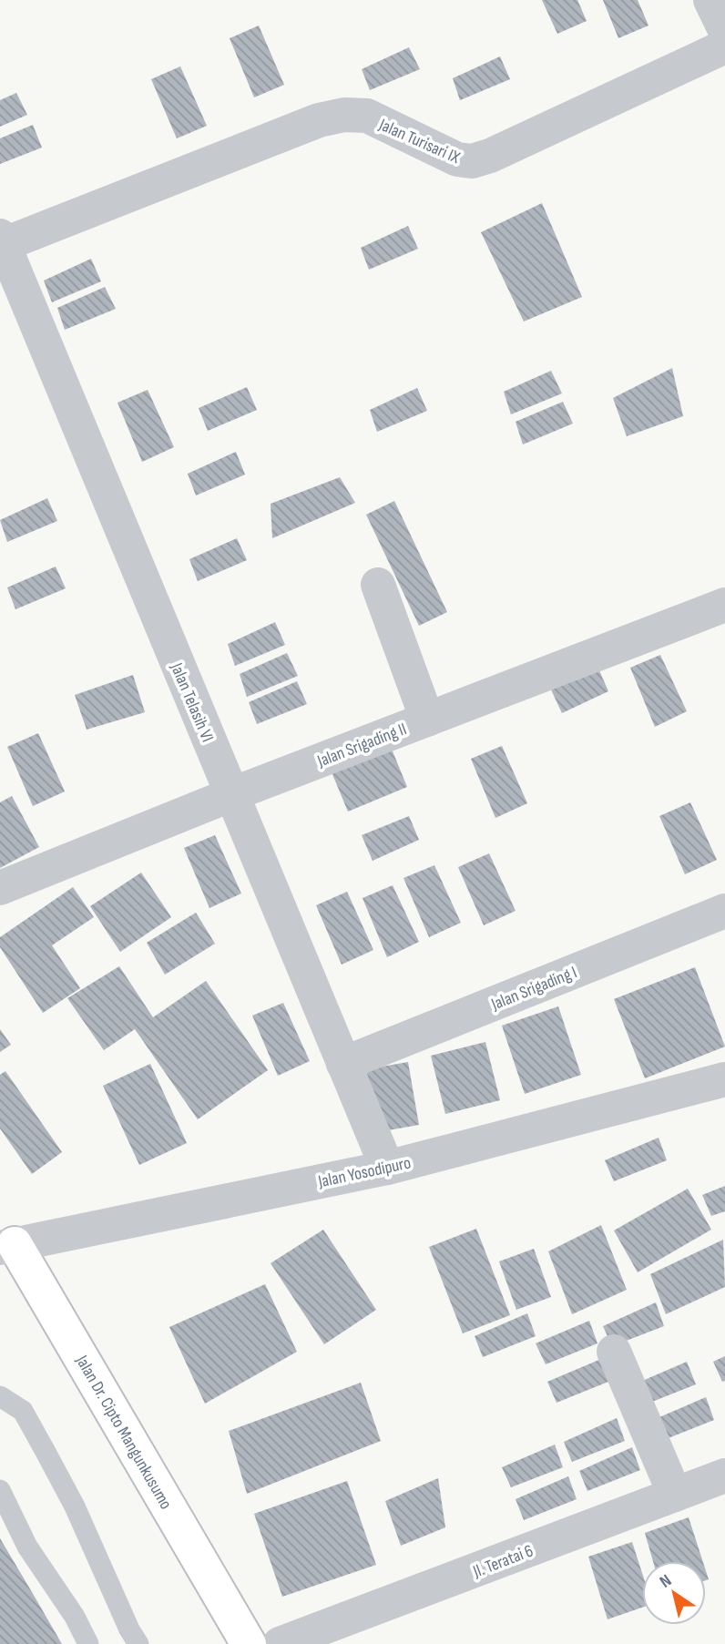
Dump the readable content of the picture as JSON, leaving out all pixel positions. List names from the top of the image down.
{
  "streets": {
    "main road": ["Jalan Dr. Cipto Mangunkusumo"],
    "street": [
      "Jalan Turisari IX",
      "Jalan Telasih VI",
      "Jalan Srigading II",
      "Jalan Srigading I",
      "Jalan Yosodipuro",
      "Jl. Teratai 6"
    ]
  },
  "crossings": [
    ["Jalan Turisari IX", "Jalan Telasih VI"],
    ["Jalan Telasih VI", "Jalan Srigading II"],
    ["Jalan Telasih VI", "Jalan Srigading I"],
    ["Jalan Telasih VI", "Jalan Yosodipuro"],
    ["Jalan Yosodipuro", "Jalan Dr. Cipto Mangunkusumo"]
  ],
  "north": "top left"
}
